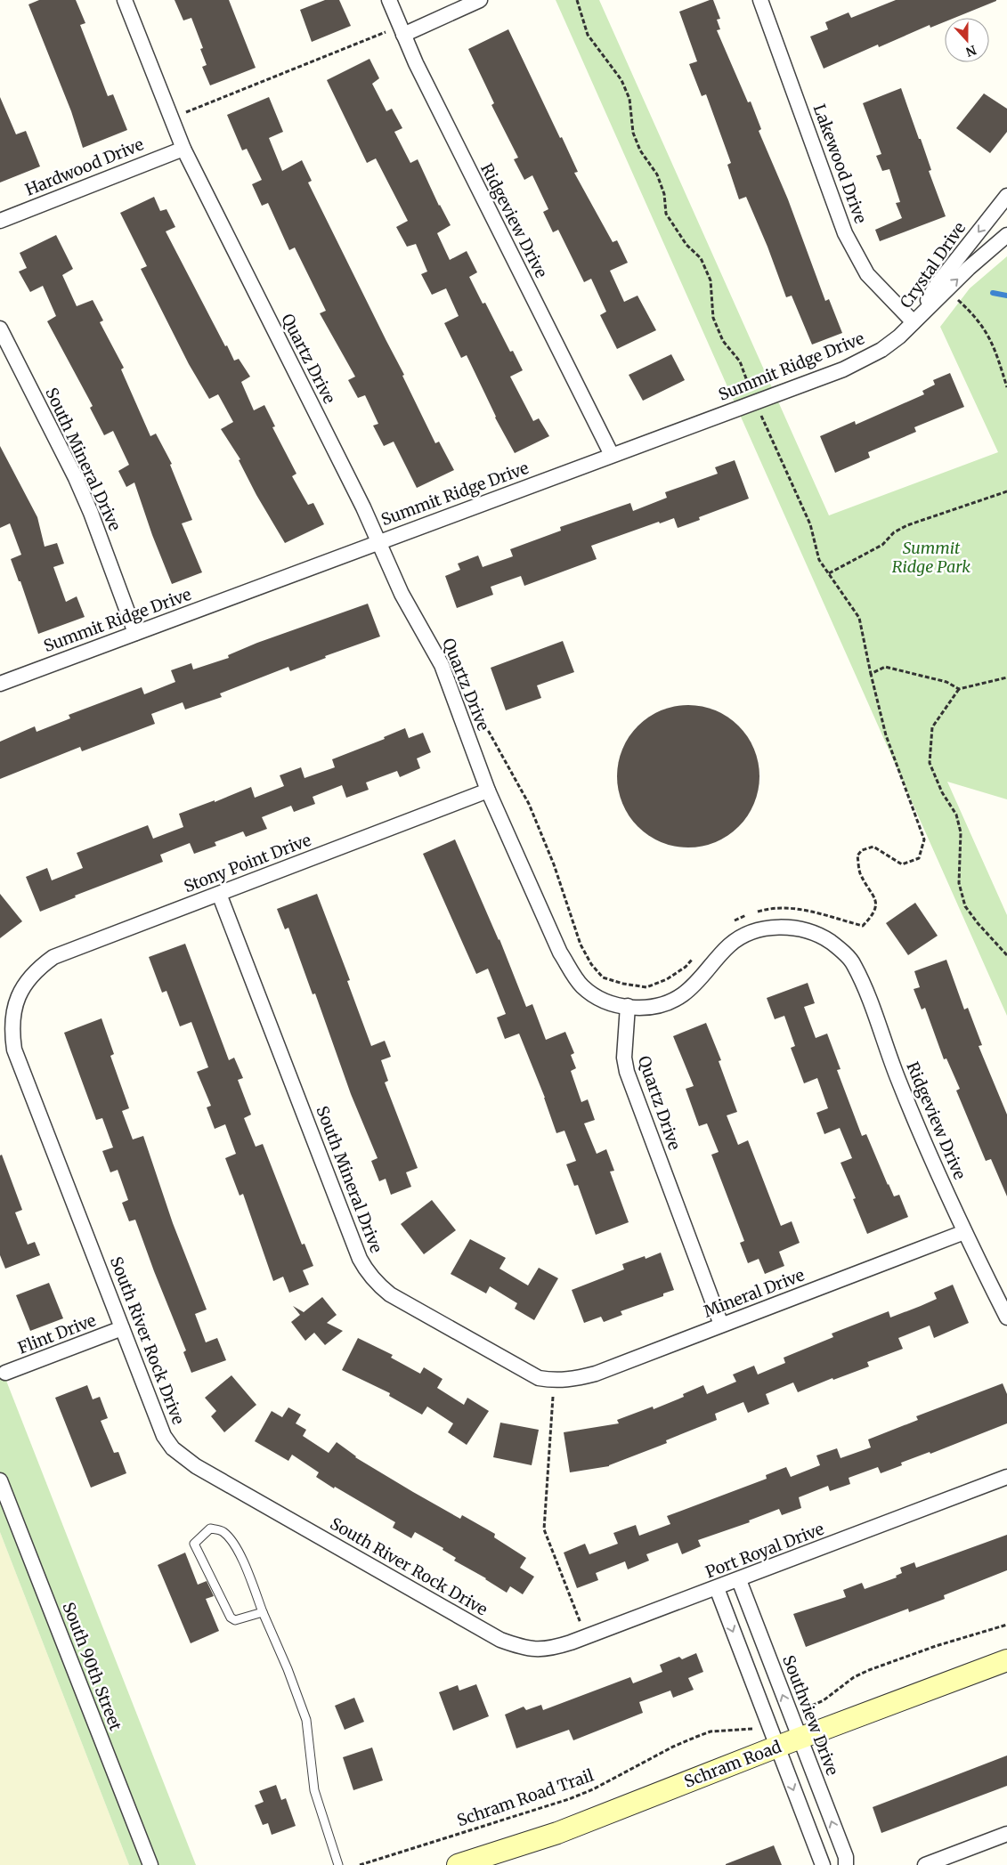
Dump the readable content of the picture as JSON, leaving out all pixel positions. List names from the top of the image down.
{
  "streets": {
    "main road": ["Schram Road"],
    "street": [
      "Lakewood Drive",
      "Hardwood Drive",
      "Ridgeview Drive",
      "Crystal Drive",
      "Quartz Drive",
      "Summit Ridge Drive",
      "South Mineral Drive",
      "Stony Point Drive",
      "Mineral Drive",
      "Flint Drive",
      "South River Rock Drive",
      "Port Royal Drive",
      "South 90th Street",
      "Southview Drive"
    ],
    "path": ["Schram Road Trail"]
  },
  "crossings": [
    ["Lakewood Drive", "Crystal Drive"],
    ["Lakewood Drive", "Summit Ridge Drive"],
    ["Hardwood Drive", "Quartz Drive"],
    ["Ridgeview Drive", "Quartz Drive"],
    ["Ridgeview Drive", "Summit Ridge Drive"],
    ["Ridgeview Drive", "Mineral Drive"],
    ["Crystal Drive", "Summit Ridge Drive"],
    ["Quartz Drive", "Summit Ridge Drive"],
    ["Quartz Drive", "Stony Point Drive"],
    ["Quartz Drive", "Mineral Drive"],
    ["Summit Ridge Drive", "South Mineral Drive"],
    ["South Mineral Drive", "Stony Point Drive"],
    ["South Mineral Drive", "Mineral Drive"],
    ["Stony Point Drive", "South River Rock Drive"],
    ["Flint Drive", "South River Rock Drive"],
    ["South River Rock Drive", "Port Royal Drive"],
    ["Port Royal Drive", "Southview Drive"],
    ["Southview Drive", "Schram Road"]
  ],
  "parks": ["Summit Ridge Park"],
  "north": "bottom"
}
